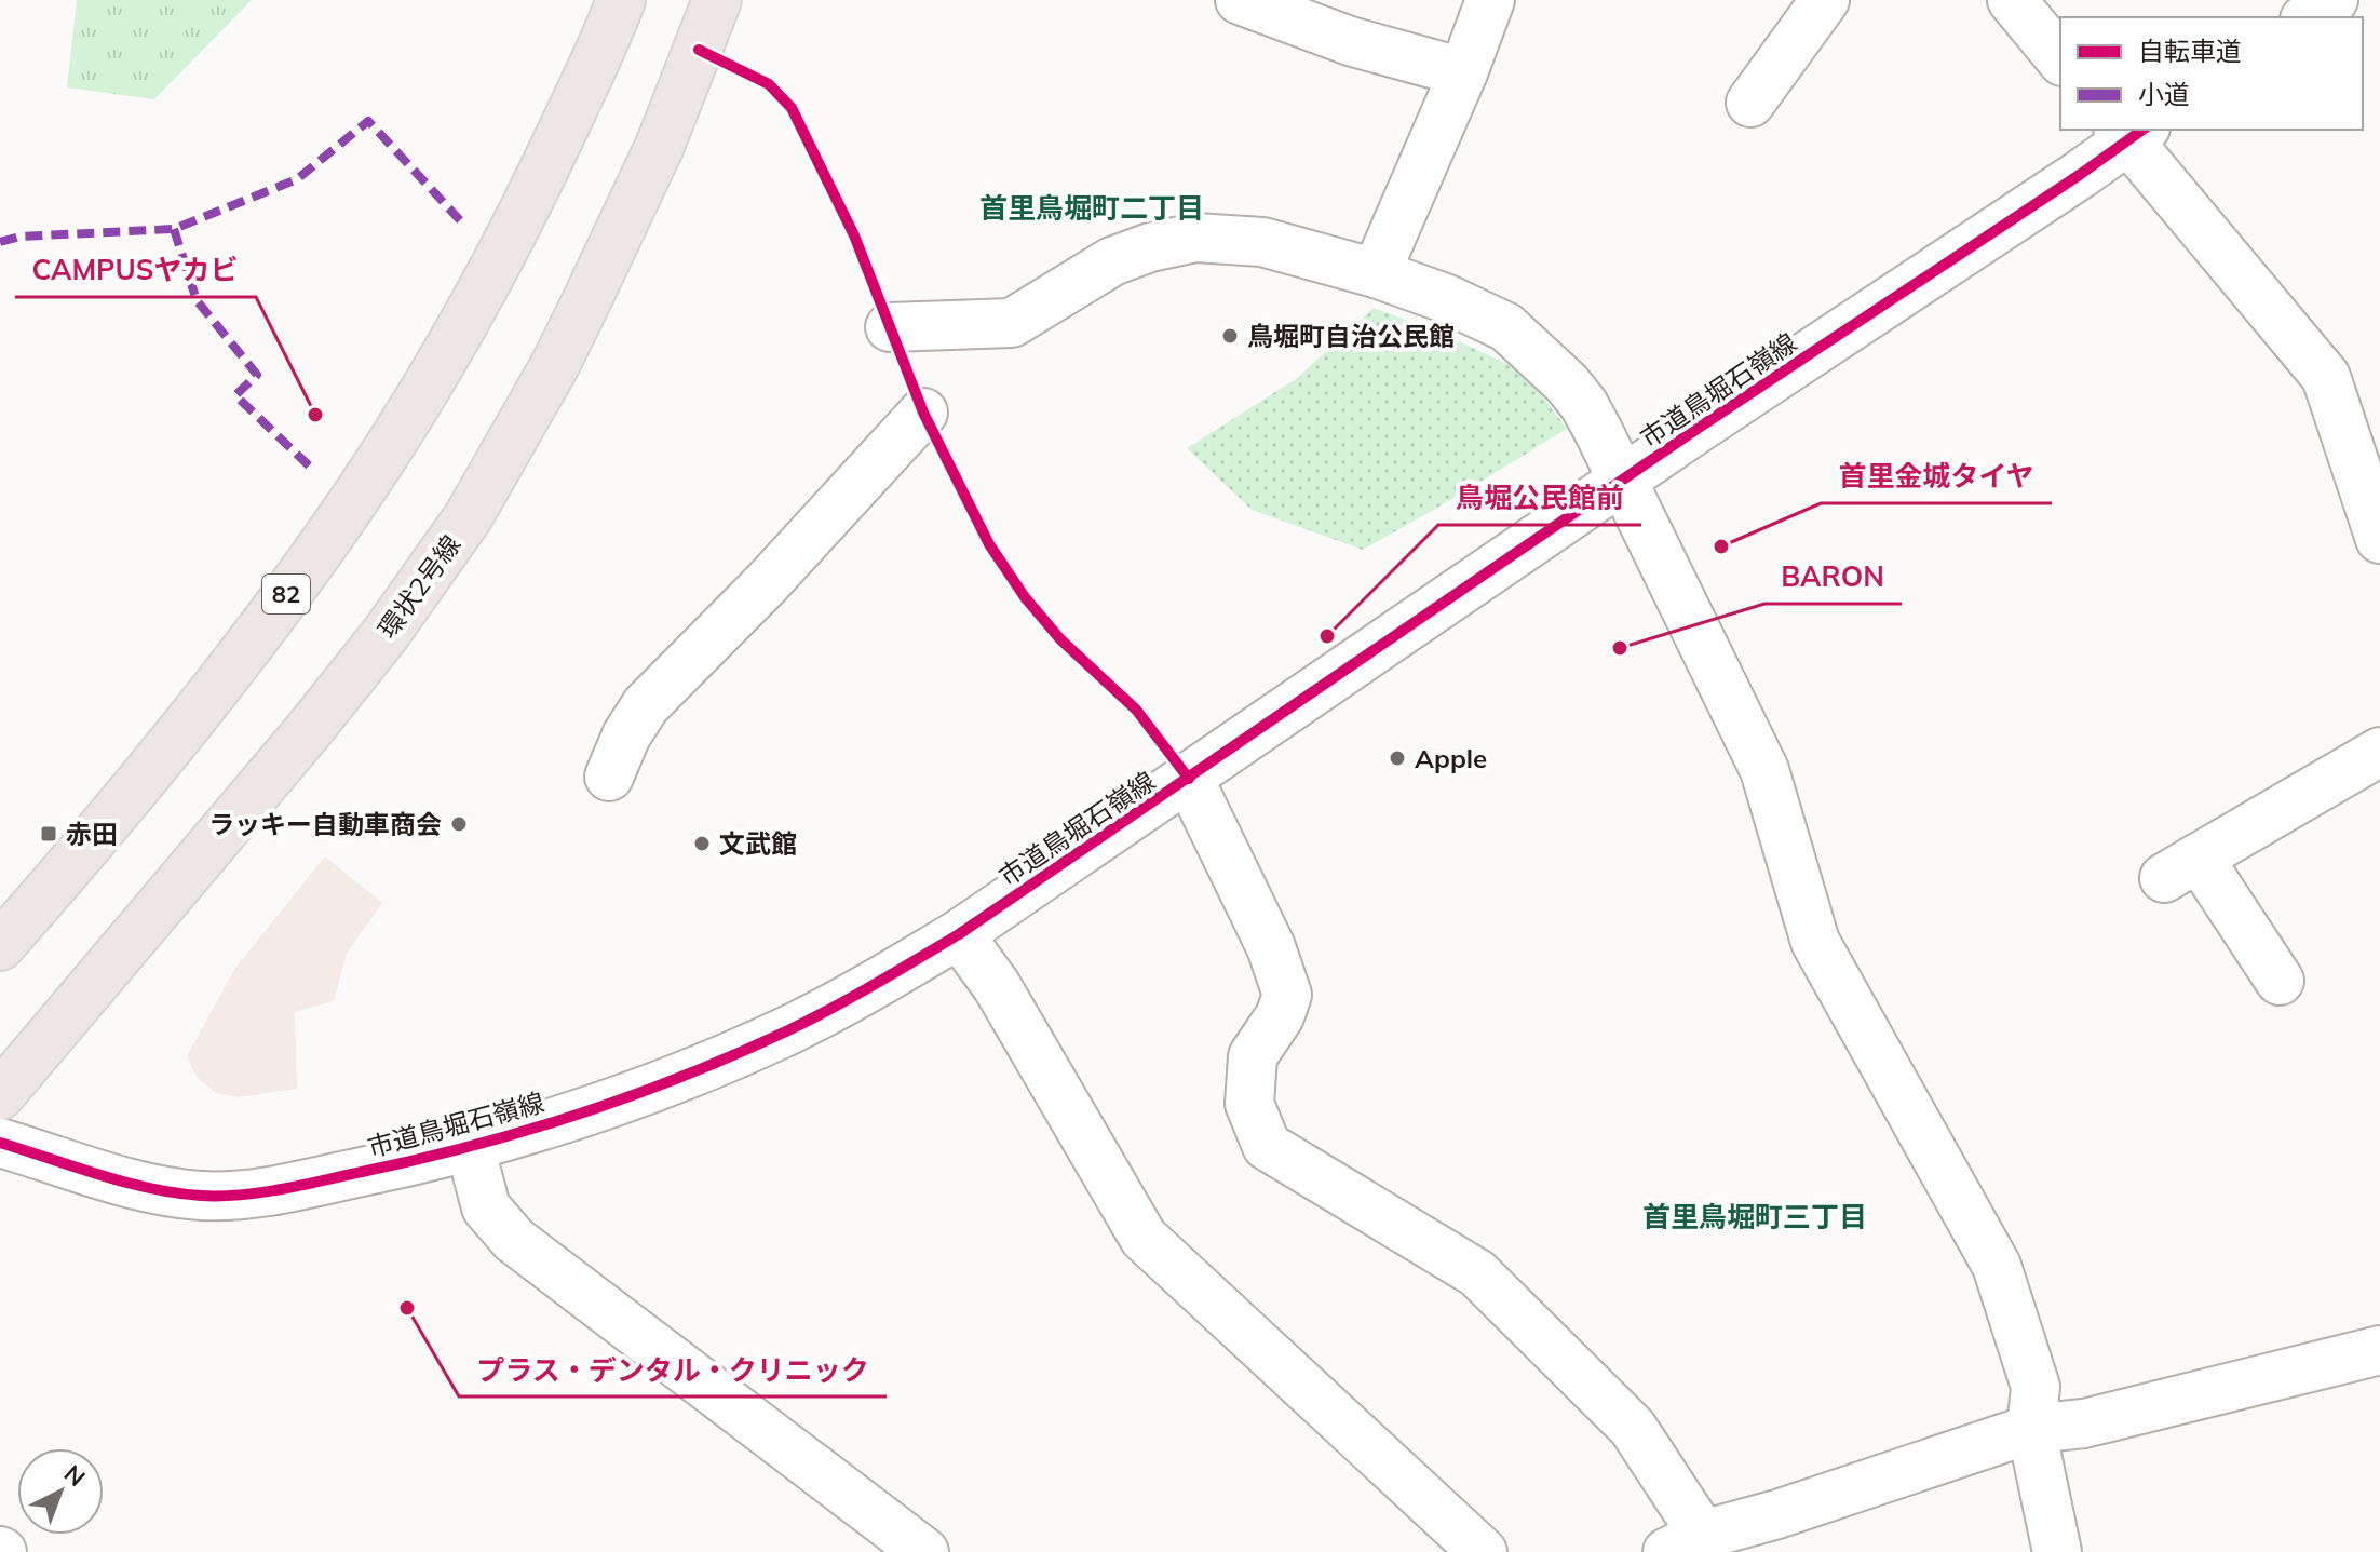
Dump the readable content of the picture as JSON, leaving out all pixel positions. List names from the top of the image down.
{
  "streets": {
    "main road": ["環状2号線", "82"],
    "street": ["市道鳥堀石嶺線"]
  },
  "districts": ["首里鳥堀町二丁目", "首里鳥堀町三丁目"],
  "places": {
    "other": [
      "鳥堀町自治公民館",
      "CAMPUSヤカビ",
      "首里金城タイヤ",
      "鳥堀公民館前",
      "BARON",
      "Apple",
      "ラッキー自動車商会",
      "文武館",
      "プラス・デンタル・クリニック"
    ],
    "transit": ["赤田"]
  },
  "legend": ["自転車道", "小道"],
  "north": "top right"
}
